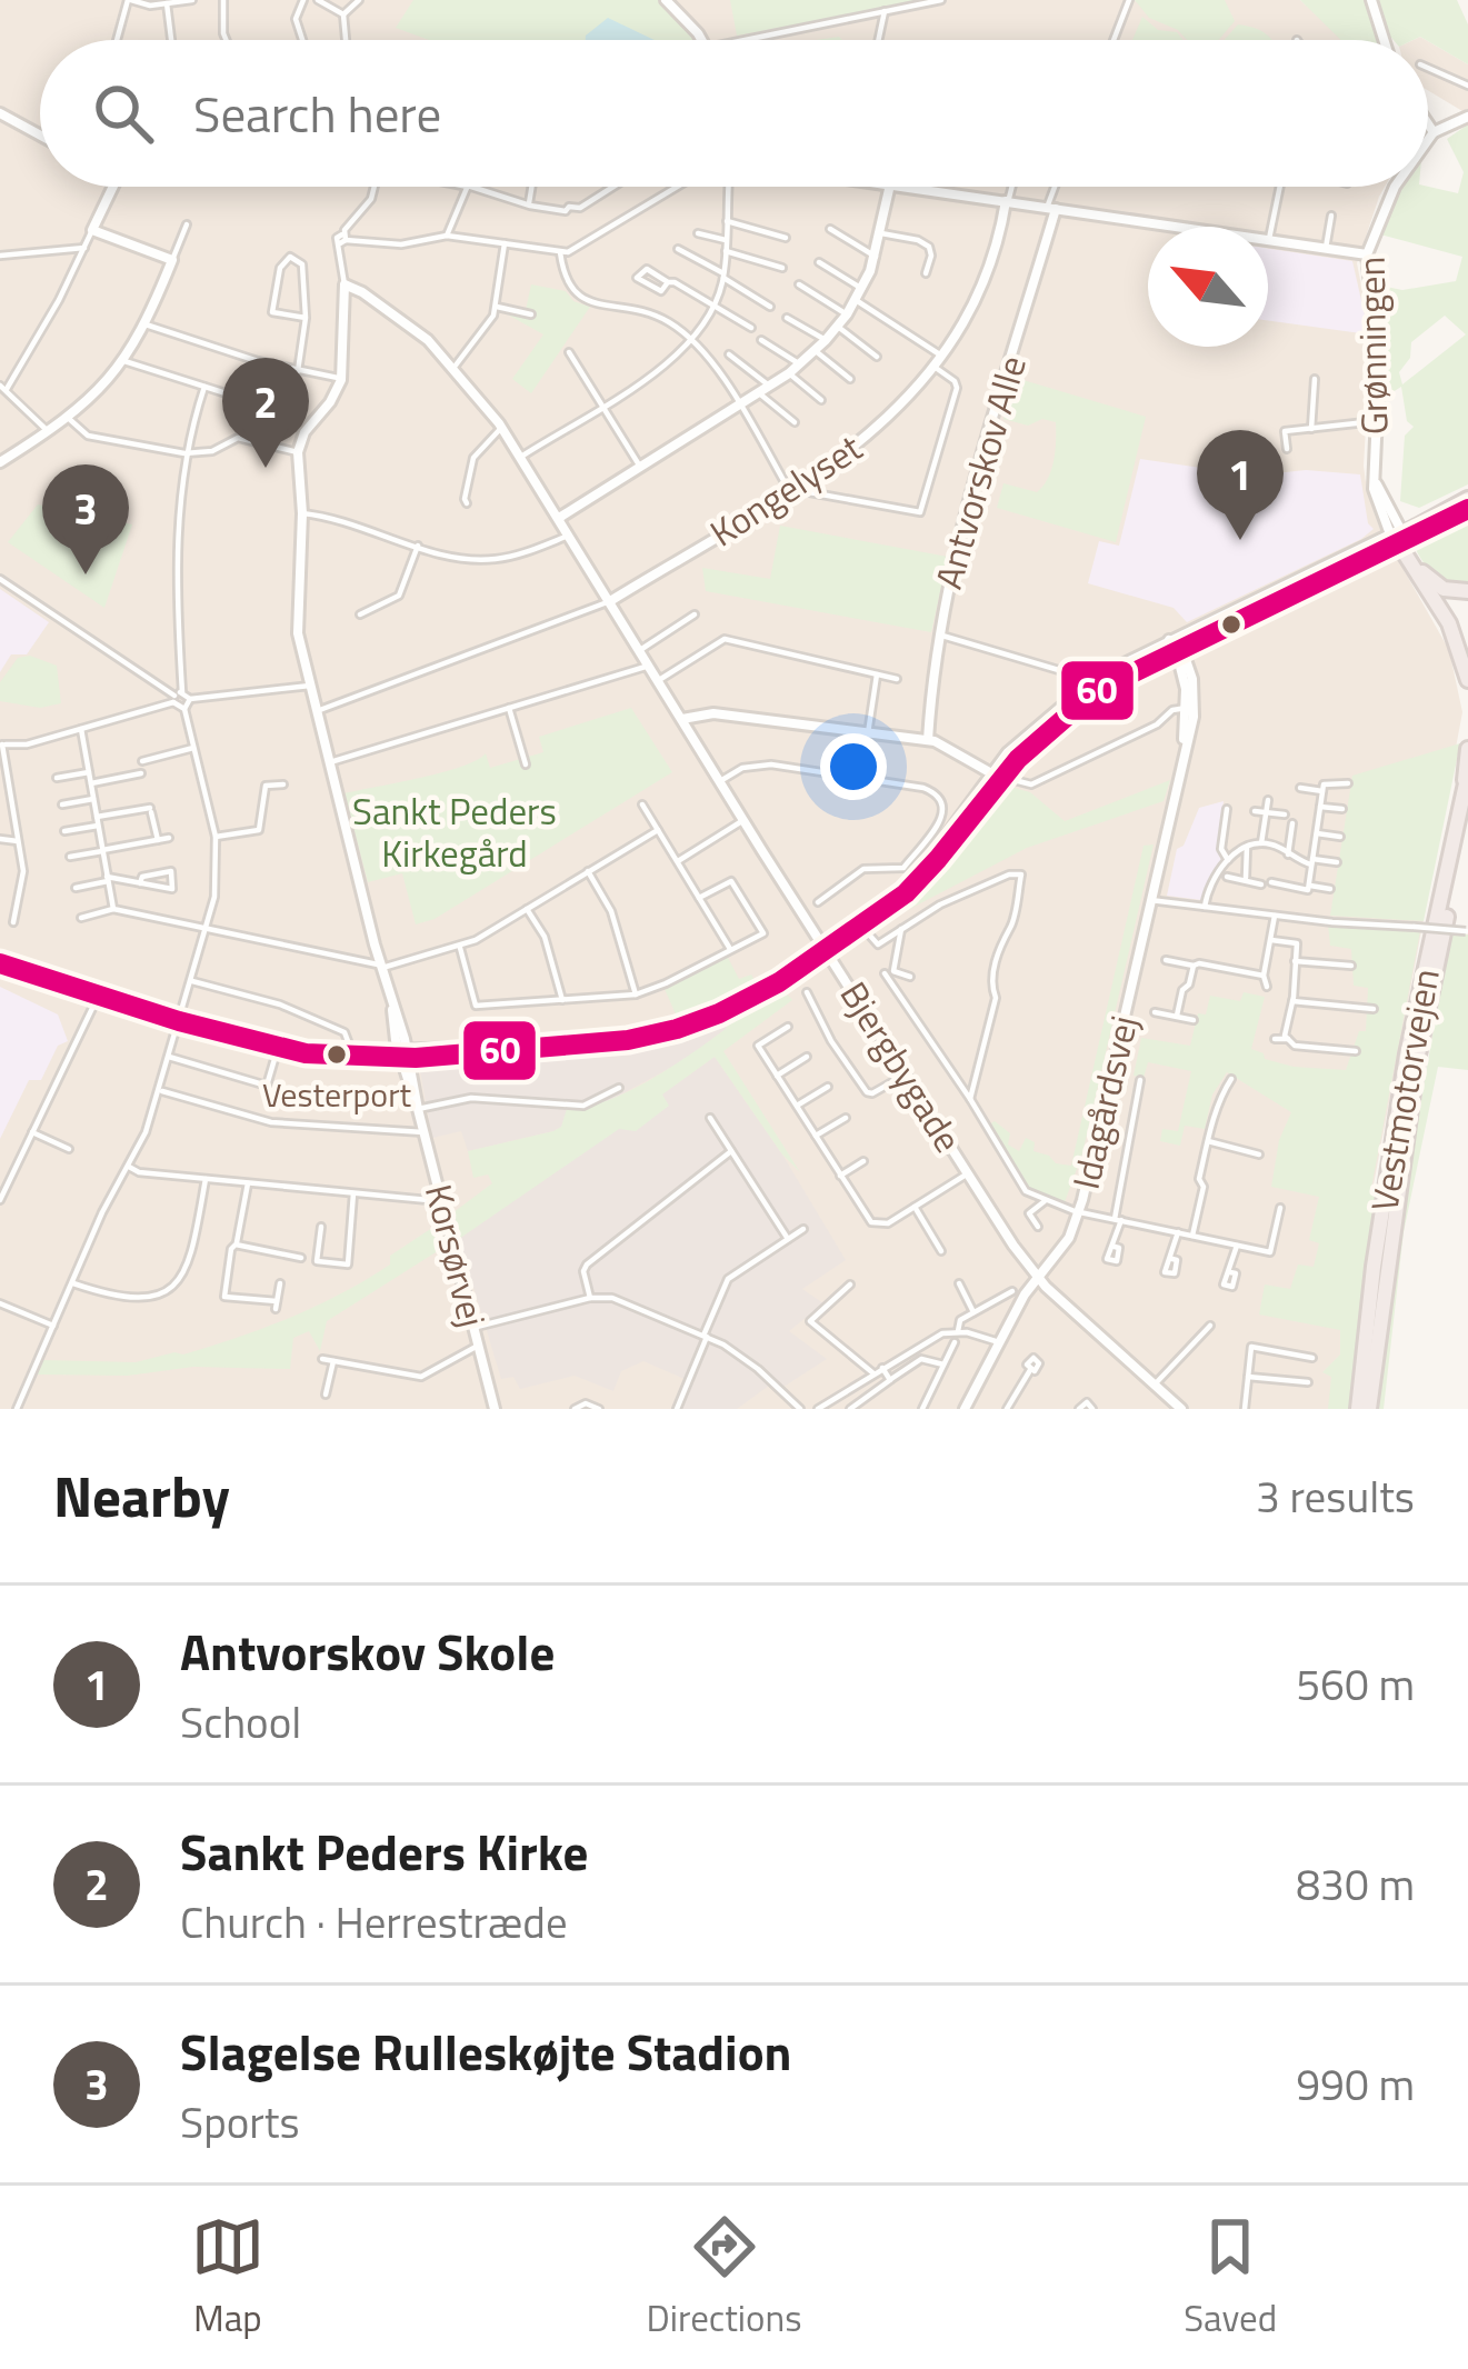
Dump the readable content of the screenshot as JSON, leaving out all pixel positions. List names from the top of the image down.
{
  "streets": {
    "highway": ["Vestmotorvejen"],
    "street": [
      "Grønningen",
      "Antvorskov Alle",
      "Kongelyset",
      "Bjergbygade",
      "Idagårdsvej",
      "Korsørvej"
    ]
  },
  "crossings": [
    ["Kongelyset", "Bjergbygade"],
    ["Bjergbygade", "Idagårdsvej"]
  ],
  "parks": ["Sankt Peders Kirkegård"],
  "places": ["Vesterport"],
  "lines": ["transit line 60"],
  "north": "top left",
  "page": {
    "search": "Search here",
    "pins": ["2", "1", "3"],
    "heading": ["Nearby", "3 results"],
    "list": [
      {
        "mark": "1",
        "name": "Antvorskov Skole",
        "note": "School",
        "value": "560 m"
      },
      {
        "mark": "2",
        "name": "Sankt Peders Kirke",
        "note": "Church · Herrestræde",
        "value": "830 m"
      },
      {
        "mark": "3",
        "name": "Slagelse Rulleskøjte Stadion",
        "note": "Sports",
        "value": "990 m"
      }
    ],
    "nav": ["Map", "Directions", "Saved"]
  }
}
